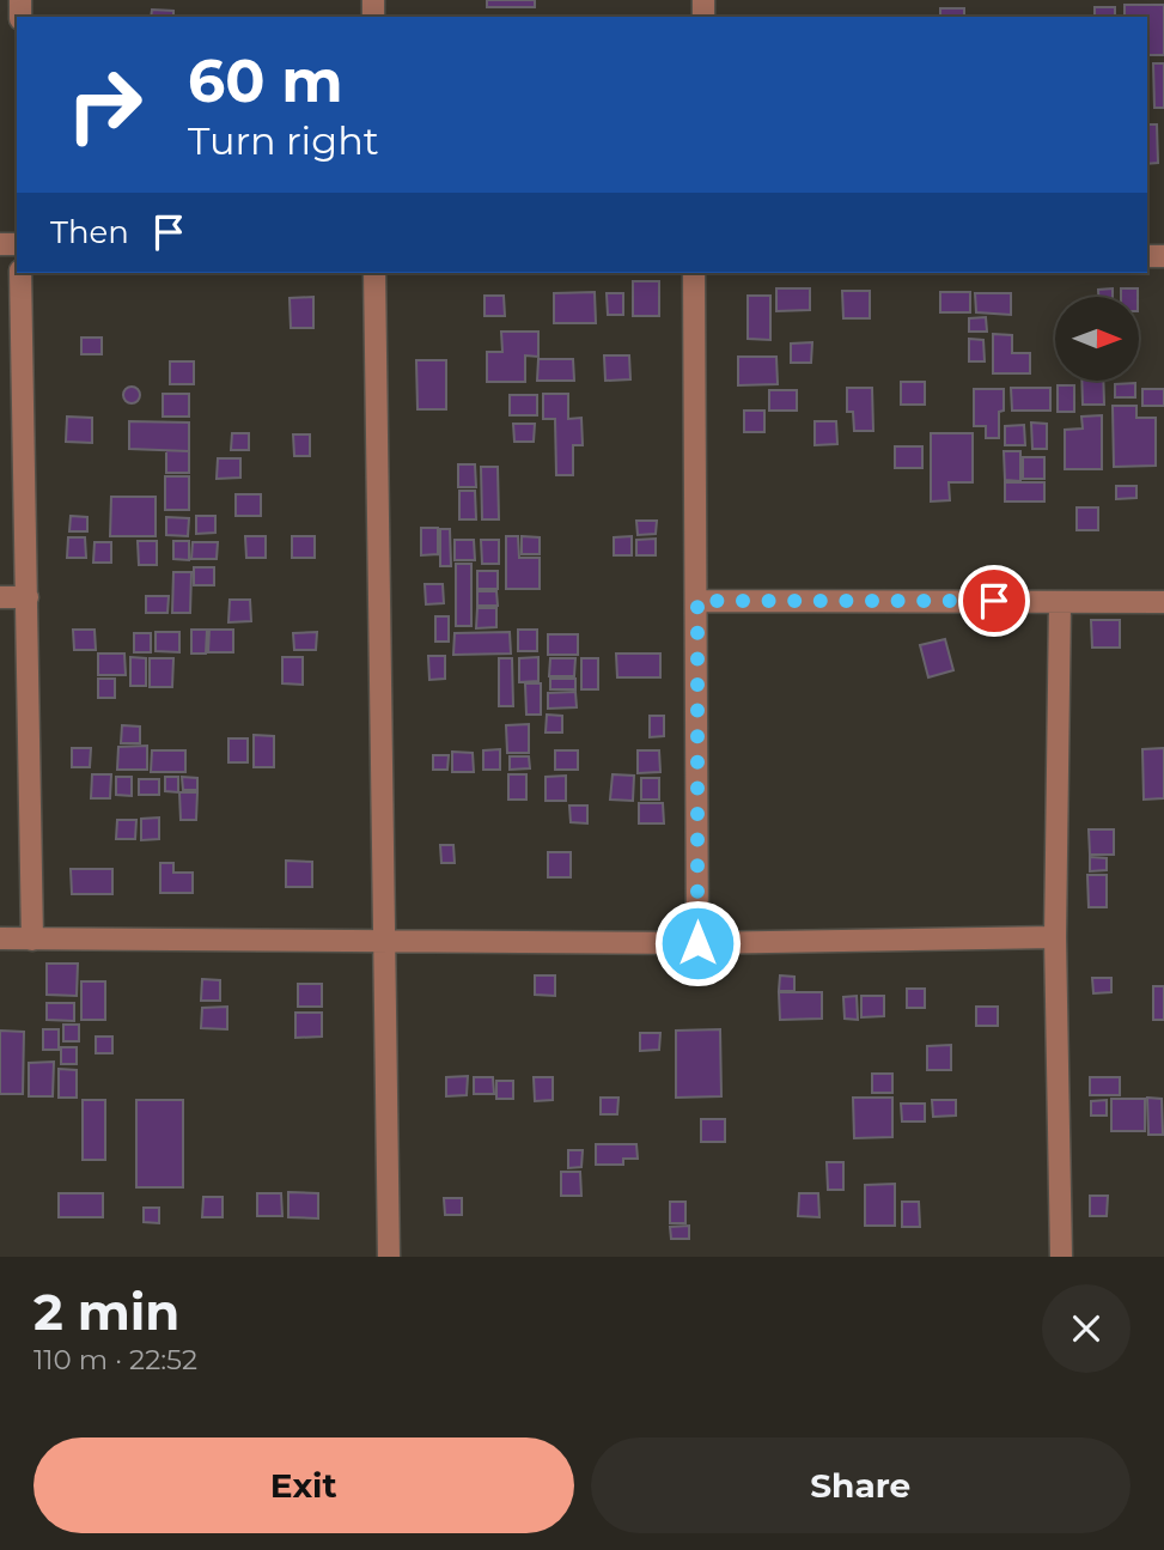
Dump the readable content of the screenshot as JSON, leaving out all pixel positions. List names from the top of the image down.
{
  "north": "right",
  "page": {
    "turn": ["60 m", "Turn right"],
    "then": "Then",
    "heading": ["2 min", "110 m · 22:52"],
    "buttons": ["Exit", "Share"]
  }
}
